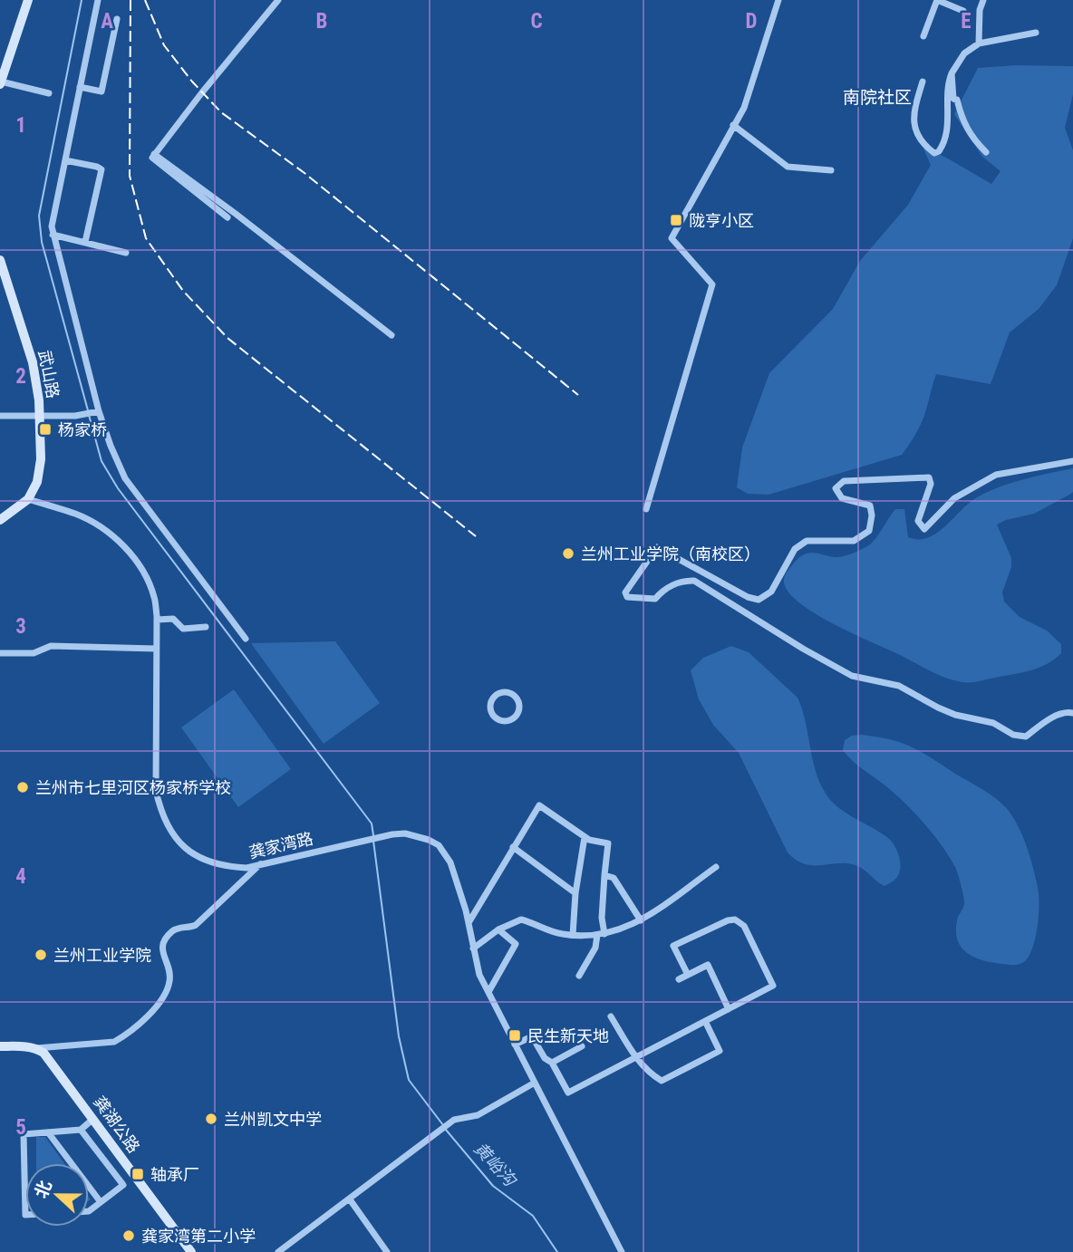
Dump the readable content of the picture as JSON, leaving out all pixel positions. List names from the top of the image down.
{
  "streets": {
    "main road": ["武山路", "龚湖公路"],
    "street": ["龚家湾路"]
  },
  "crossings": [
    ["武山路", "龚家湾路"]
  ],
  "districts": ["南院社区"],
  "water": ["黄峪沟"],
  "places": {
    "transit": [
      "陇亨小区",
      "杨家桥",
      "民生新天地",
      "轴承厂"
    ],
    "other": [
      "兰州工业学院（南校区）",
      "兰州市七里河区杨家桥学校",
      "兰州工业学院",
      "兰州凯文中学",
      "龚家湾第二小学"
    ]
  },
  "north": "left",
  "grid": {
    "columns": [
      "A",
      "B",
      "C",
      "D",
      "E"
    ],
    "rows": [
      "1",
      "2",
      "3",
      "4",
      "5"
    ]
  }
}
